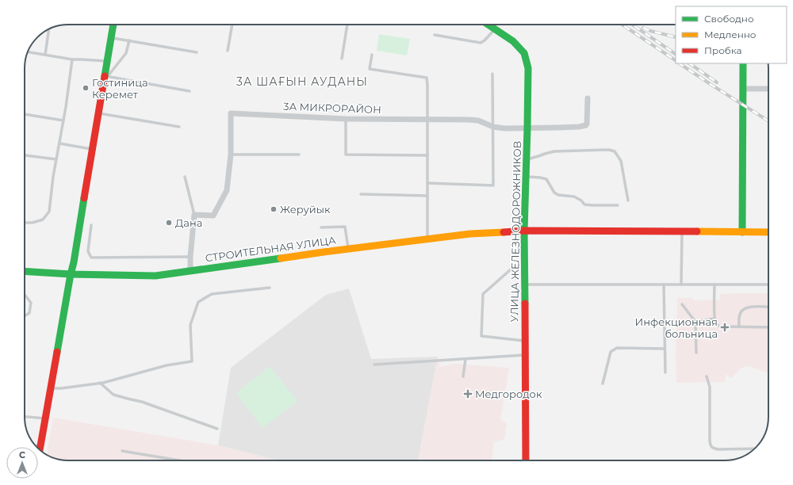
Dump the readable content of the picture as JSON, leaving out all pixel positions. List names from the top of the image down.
{
  "streets": {
    "main road": ["УЛИЦА ЖЕЛЕЗНОДОРОЖНИКОВ", "СТРОИТЕЛЬНАЯ УЛИЦА"],
    "street": ["3А МИКРОРАЙОН"]
  },
  "crossings": [
    ["3А МИКРОРАЙОН", "УЛИЦА ЖЕЛЕЗНОДОРОЖНИКОВ"],
    ["УЛИЦА ЖЕЛЕЗНОДОРОЖНИКОВ", "СТРОИТЕЛЬНАЯ УЛИЦА"]
  ],
  "districts": ["3А ШАҒЫН АУДАНЫ"],
  "places": {
    "other": ["Гостиница Керемет", "Жеруйык", "Дана"],
    "health": ["Инфекционная больница", "Медгородок"]
  },
  "legend": ["Свободно", "Медленно", "Пробка"],
  "north": "top"
}
